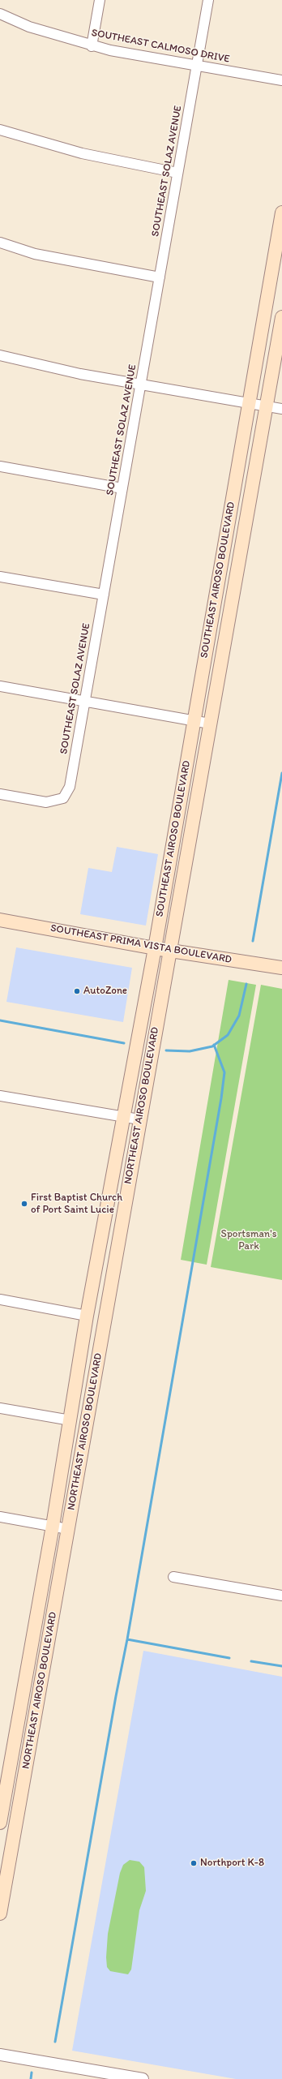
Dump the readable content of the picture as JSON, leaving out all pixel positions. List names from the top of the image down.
{
  "streets": {
    "main road": ["SOUTHEAST AIROSO BOULEVARD", "SOUTHEAST PRIMA VISTA BOULEVARD", "NORTHEAST AIROSO BOULEVARD"],
    "street": ["SOUTHEAST CALMOSO DRIVE", "SOUTHEAST SOLAZ AVENUE"]
  },
  "crossings": [
    ["SOUTHEAST CALMOSO DRIVE", "SOUTHEAST SOLAZ AVENUE"],
    ["SOUTHEAST AIROSO BOULEVARD", "SOUTHEAST PRIMA VISTA BOULEVARD"],
    ["SOUTHEAST AIROSO BOULEVARD", "NORTHEAST AIROSO BOULEVARD"],
    ["SOUTHEAST PRIMA VISTA BOULEVARD", "NORTHEAST AIROSO BOULEVARD"]
  ],
  "parks": ["Sportsman's Park"],
  "places": ["AutoZone", "First Baptist Church of Port Saint Lucie", "Northport K-8"]
}
